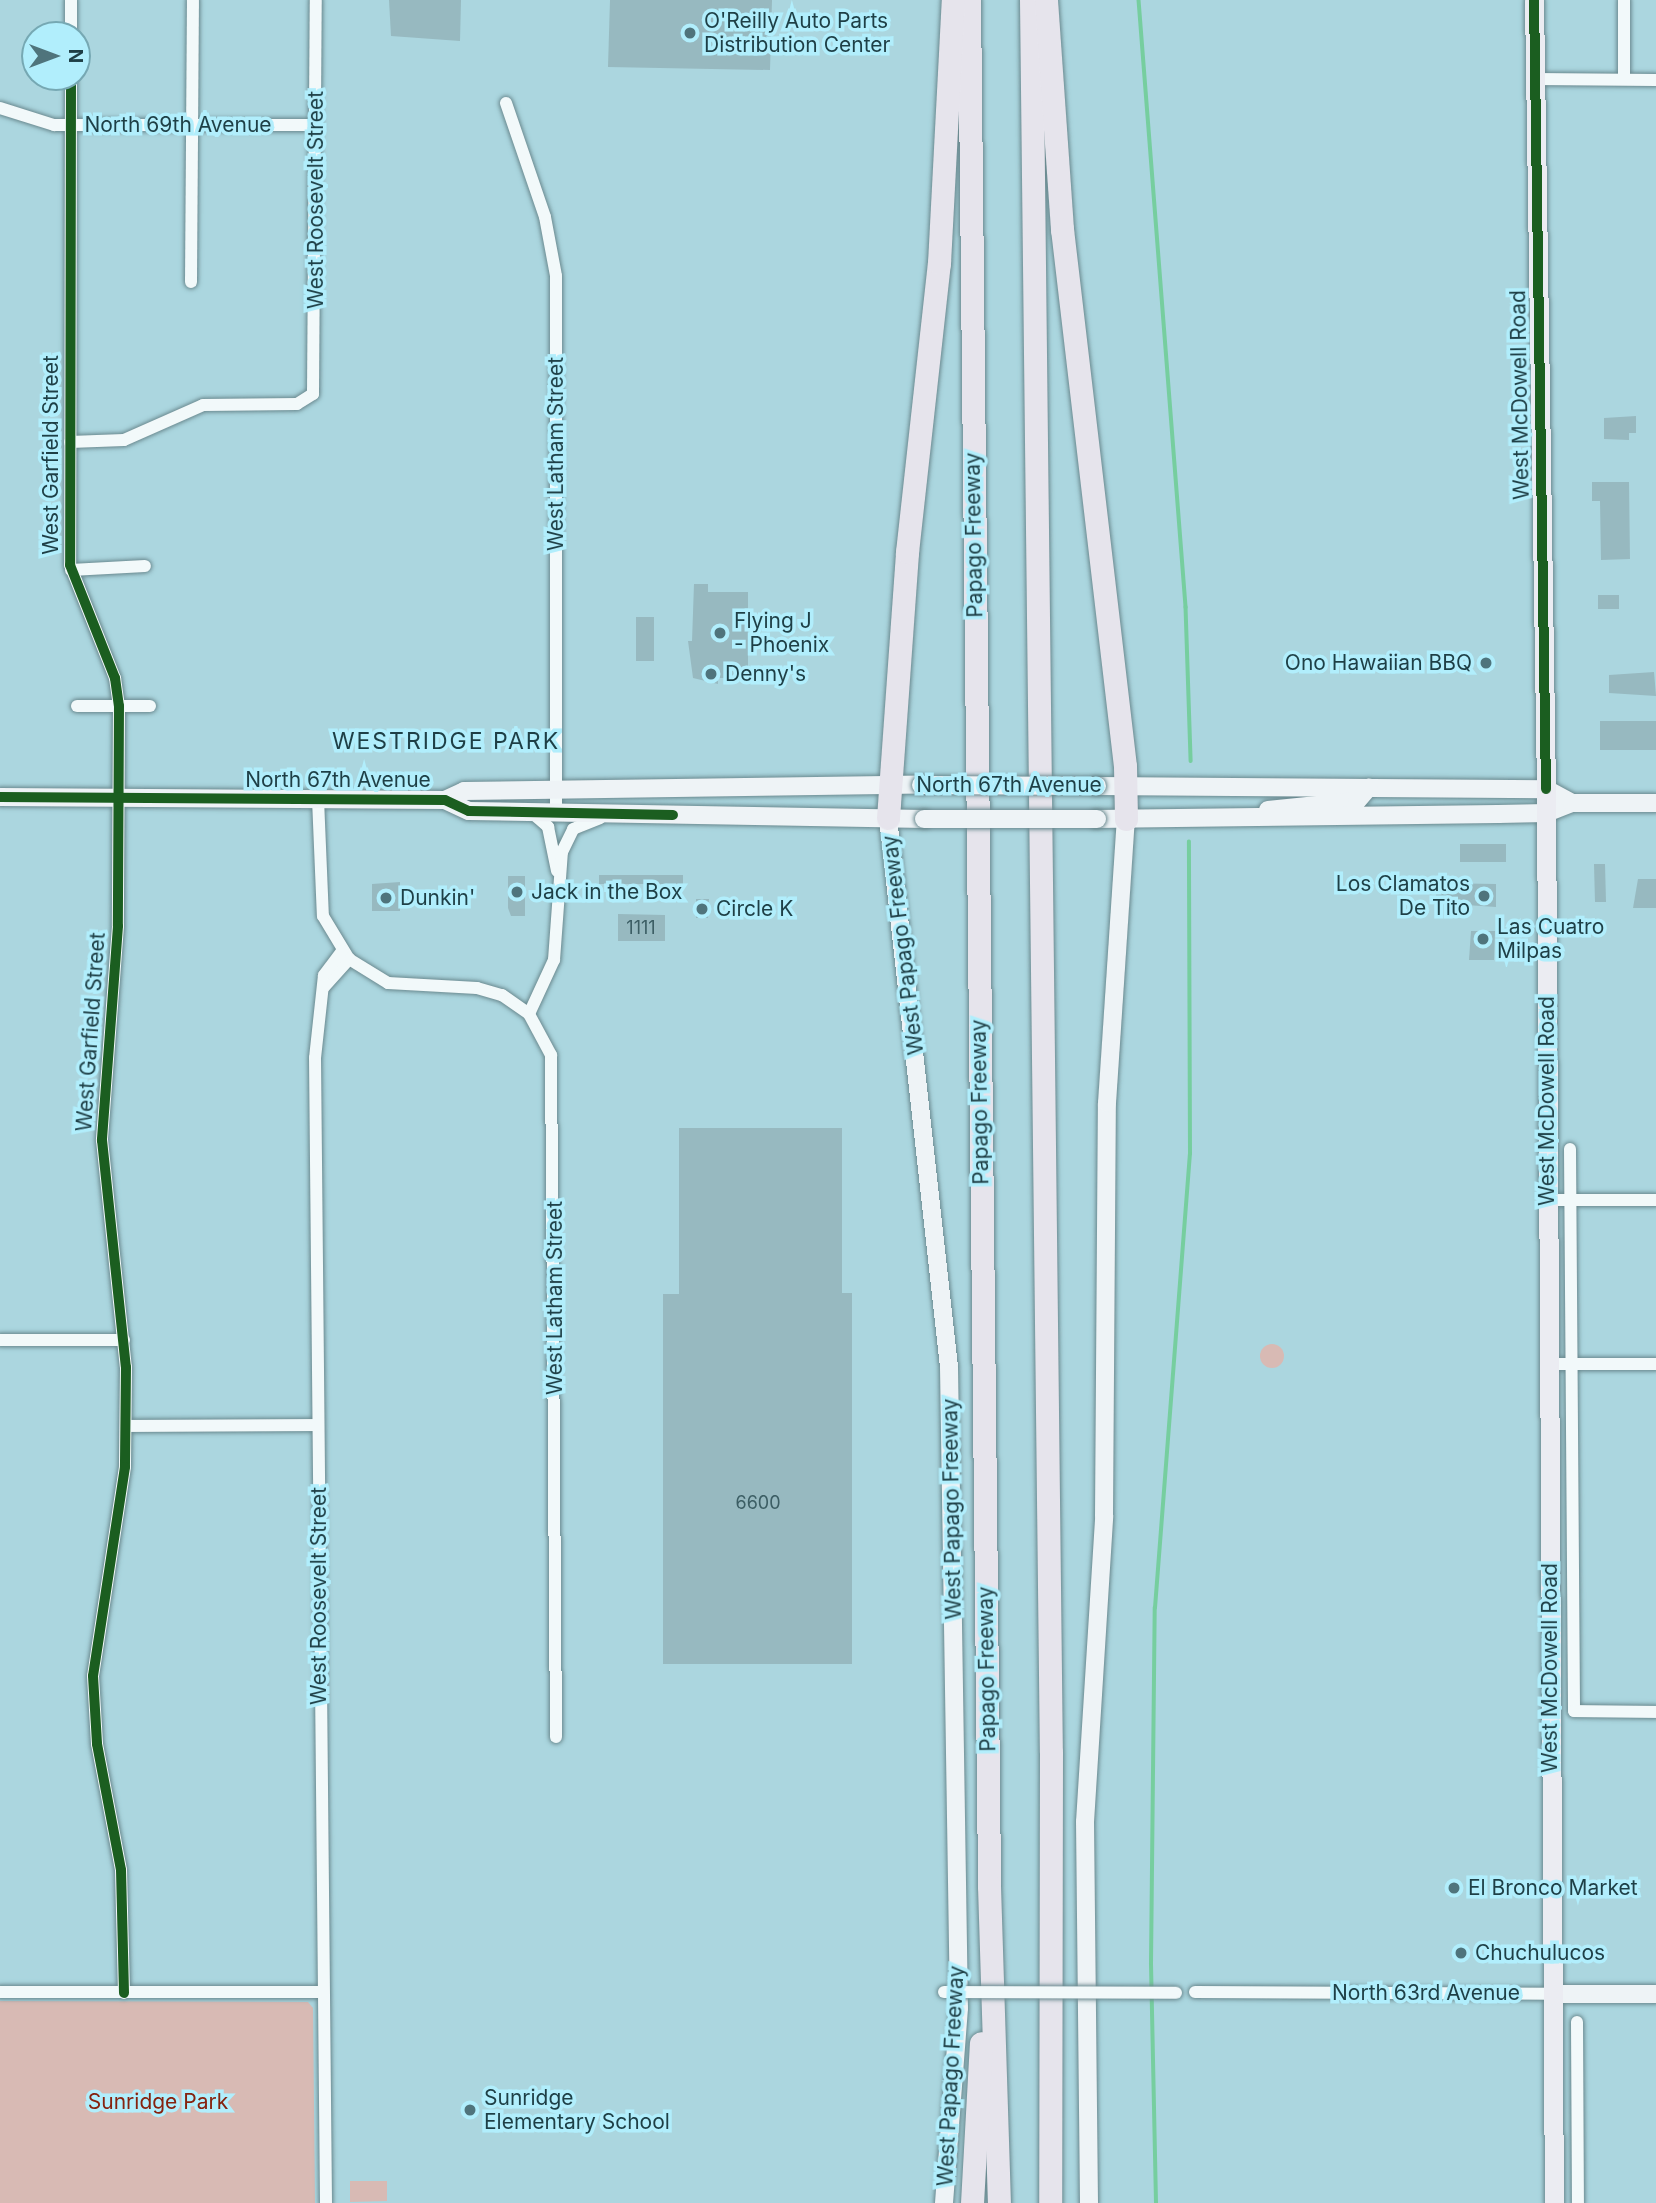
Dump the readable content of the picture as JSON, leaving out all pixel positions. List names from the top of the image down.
{
  "streets": {
    "highway": ["Papago Freeway"],
    "main road": [
      "West McDowell Road",
      "North 67th Avenue",
      "West Papago Freeway",
      "North 63rd Avenue"
    ],
    "street": [
      "North 69th Avenue",
      "West Roosevelt Street",
      "West Latham Street",
      "West Garfield Street"
    ]
  },
  "crossings": [
    ["North 69th Avenue", "West Roosevelt Street"],
    ["North 69th Avenue", "West Garfield Street"],
    ["West Roosevelt Street", "West Garfield Street"],
    ["West McDowell Road", "North 67th Avenue"],
    ["West McDowell Road", "North 63rd Avenue"],
    ["West Latham Street", "North 67th Avenue"],
    ["West Garfield Street", "North 67th Avenue"],
    ["North 67th Avenue", "West Papago Freeway"]
  ],
  "districts": ["WESTRIDGE PARK"],
  "parks": ["Sunridge Park"],
  "places": [
    "O'Reilly Auto Parts Distribution Center",
    "Flying J - Phoenix",
    "Ono Hawaiian BBQ",
    "Denny's",
    "Jack in the Box",
    "Los Clamatos De Tito",
    "Dunkin'",
    "Circle K",
    "Las Cuatro Milpas",
    "El Bronco Market",
    "Chuchulucos",
    "Sunridge Elementary School"
  ],
  "house_numbers": ["1111", "6600"],
  "north": "right"
}
